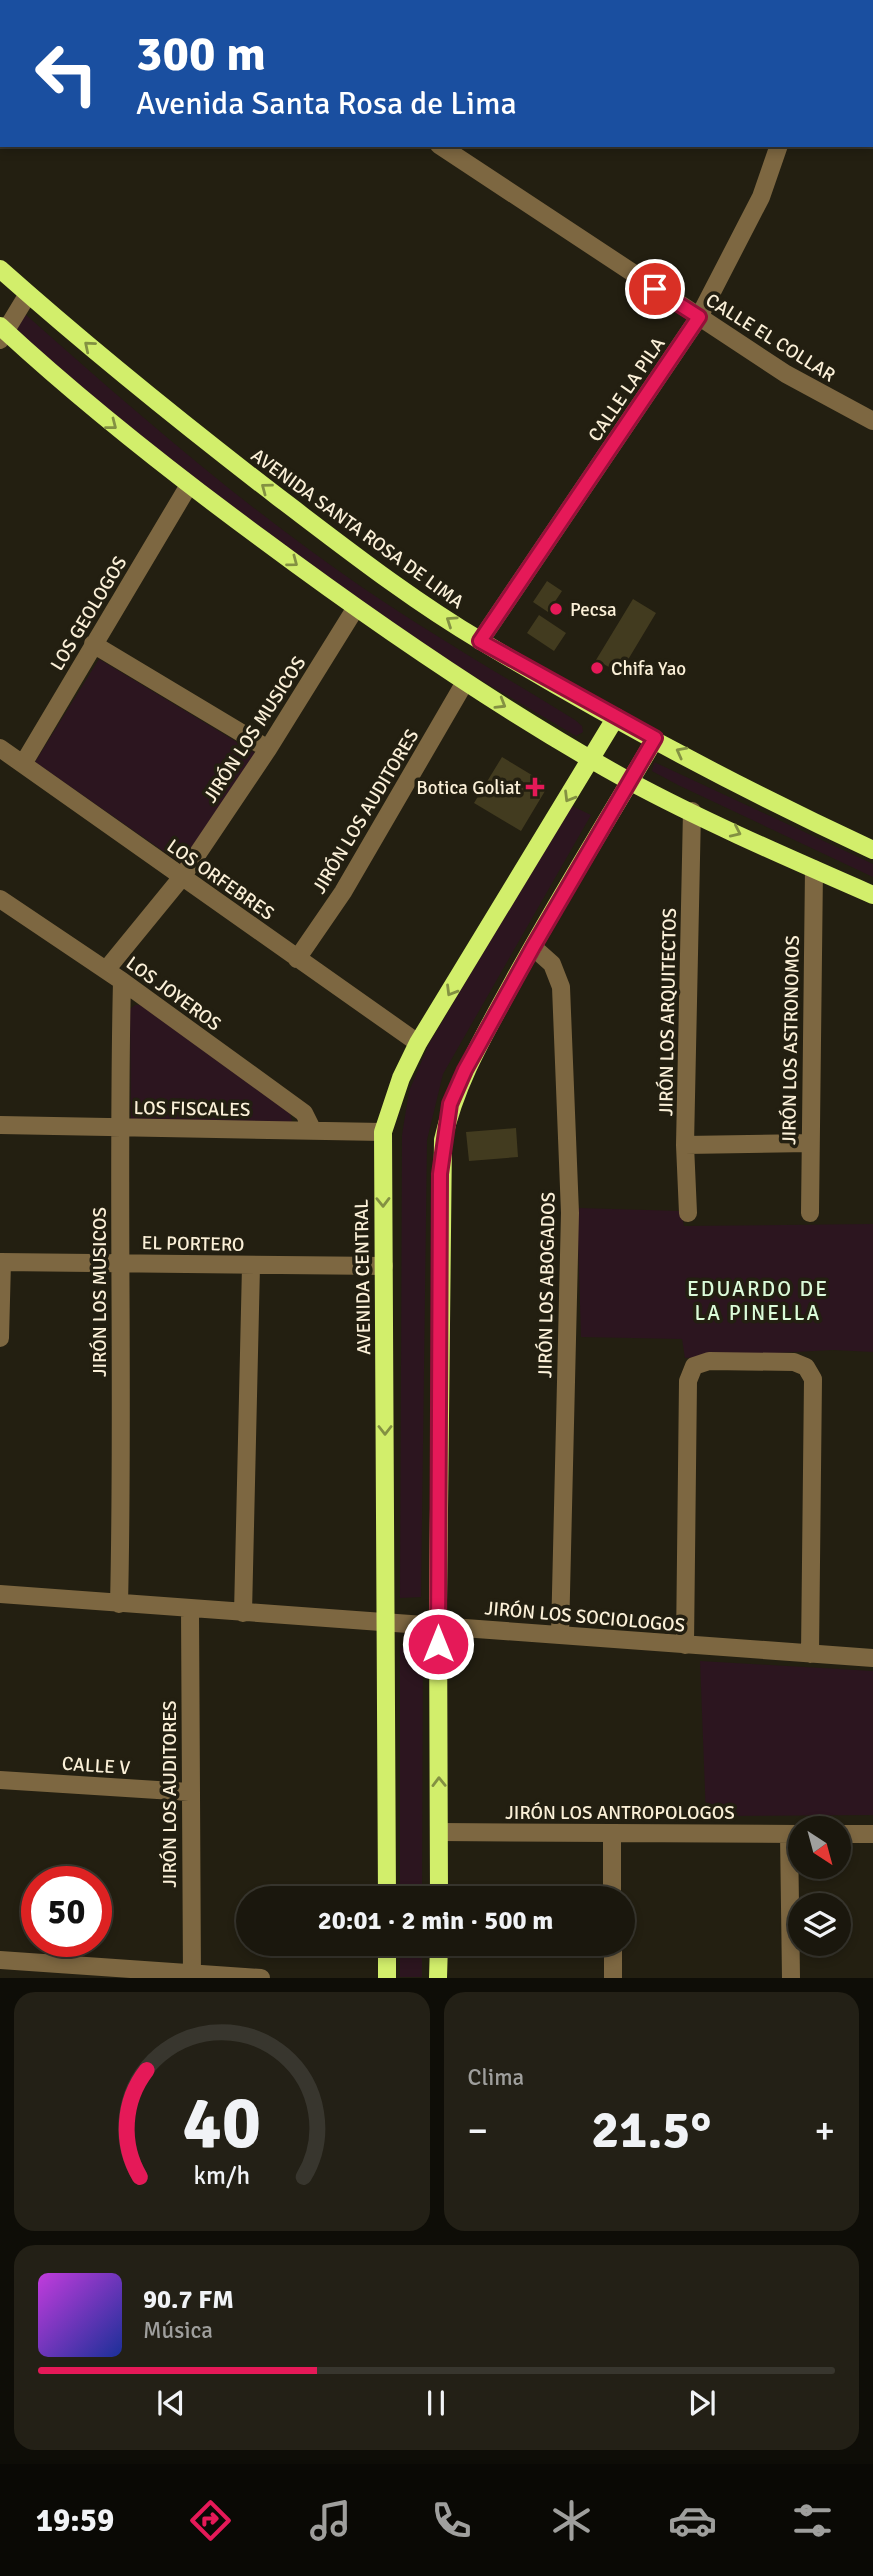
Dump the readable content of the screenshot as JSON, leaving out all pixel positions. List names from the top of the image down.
{
  "streets": {
    "main road": ["AVENIDA SANTA ROSA DE LIMA", "AVENIDA CENTRAL"],
    "street": [
      "CALLE EL COLLAR",
      "CALLE LA PILA",
      "LOS GEOLOGOS",
      "JIRÓN LOS MUSICOS",
      "JIRÓN LOS AUDITORES",
      "LOS ORFEBRES",
      "LOS JOYEROS",
      "JIRÓN LOS ARQUITECTOS",
      "JIRÓN LOS ASTRONOMOS",
      "LOS FISCALES",
      "EL PORTERO",
      "JIRÓN LOS ABOGADOS",
      "JIRÓN LOS SOCIOLOGOS",
      "CALLE V",
      "JIRÓN LOS ANTROPOLOGOS"
    ]
  },
  "crossings": [
    ["CALLE EL COLLAR", "CALLE LA PILA"],
    ["CALLE LA PILA", "AVENIDA SANTA ROSA DE LIMA"],
    ["AVENIDA SANTA ROSA DE LIMA", "AVENIDA CENTRAL"],
    ["LOS GEOLOGOS", "LOS ORFEBRES"],
    ["JIRÓN LOS MUSICOS", "LOS ORFEBRES"],
    ["JIRÓN LOS MUSICOS", "LOS JOYEROS"],
    ["JIRÓN LOS MUSICOS", "LOS FISCALES"],
    ["JIRÓN LOS MUSICOS", "EL PORTERO"],
    ["JIRÓN LOS MUSICOS", "JIRÓN LOS SOCIOLOGOS"],
    ["JIRÓN LOS AUDITORES", "LOS ORFEBRES"],
    ["JIRÓN LOS AUDITORES", "JIRÓN LOS SOCIOLOGOS"],
    ["JIRÓN LOS AUDITORES", "CALLE V"],
    ["LOS ORFEBRES", "AVENIDA CENTRAL"],
    ["LOS JOYEROS", "LOS FISCALES"],
    ["LOS FISCALES", "AVENIDA CENTRAL"],
    ["EL PORTERO", "AVENIDA CENTRAL"],
    ["AVENIDA CENTRAL", "JIRÓN LOS SOCIOLOGOS"],
    ["JIRÓN LOS ABOGADOS", "JIRÓN LOS SOCIOLOGOS"]
  ],
  "districts": ["EDUARDO DE LA PINELLA"],
  "places": {
    "other": ["Pecsa", "Chifa Yao"],
    "health": ["Botica Goliat"]
  },
  "north": "bottom right",
  "page": {
    "turn": ["300 m", "Avenida Santa Rosa de Lima"],
    "limit": "50",
    "trip": "20:01 · 2 min · 500 m",
    "tile": "Clima",
    "heat": ["−", "21.5°", "+"],
    "song": ["90.7 FM", "Música"],
    "tabs": "19:59",
    "gauge": ["40", "km/h"]
  }
}
